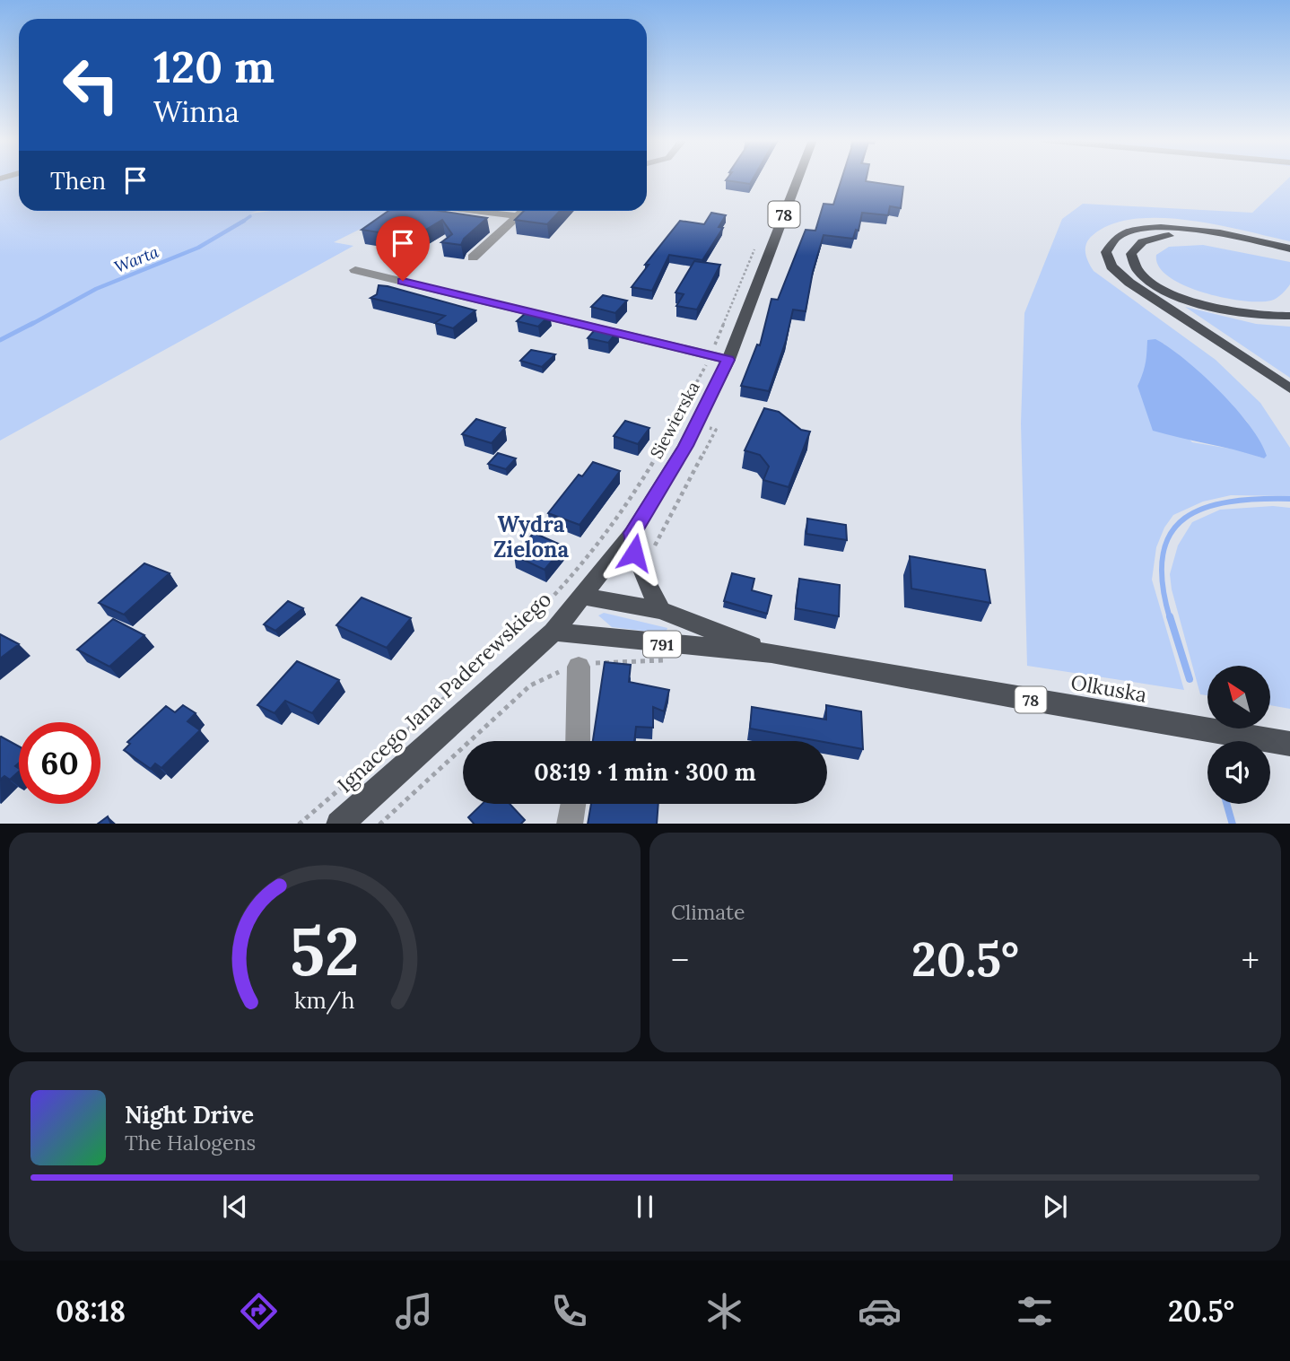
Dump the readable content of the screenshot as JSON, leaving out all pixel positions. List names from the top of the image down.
{
  "streets": {
    "main road": [
      "78",
      "Siewierska",
      "791",
      "Olkuska",
      "Ignacego Jana Paderewskiego"
    ]
  },
  "crossings": [
    ["Siewierska", "Olkuska"],
    ["Siewierska", "Ignacego Jana Paderewskiego"],
    ["Olkuska", "Ignacego Jana Paderewskiego"]
  ],
  "districts": ["Wydra Zielona"],
  "water": ["Warta"],
  "north": "top left",
  "page": {
    "turn": ["120 m", "Winna"],
    "then": "Then",
    "limit": "60",
    "trip": "08:19 · 1 min · 300 m",
    "tile": "Climate",
    "heat": ["−", "20.5°", "+"],
    "song": ["Night Drive", "The Halogens"],
    "tabs": ["08:18", "20.5°"],
    "gauge": ["52", "km/h"]
  }
}
